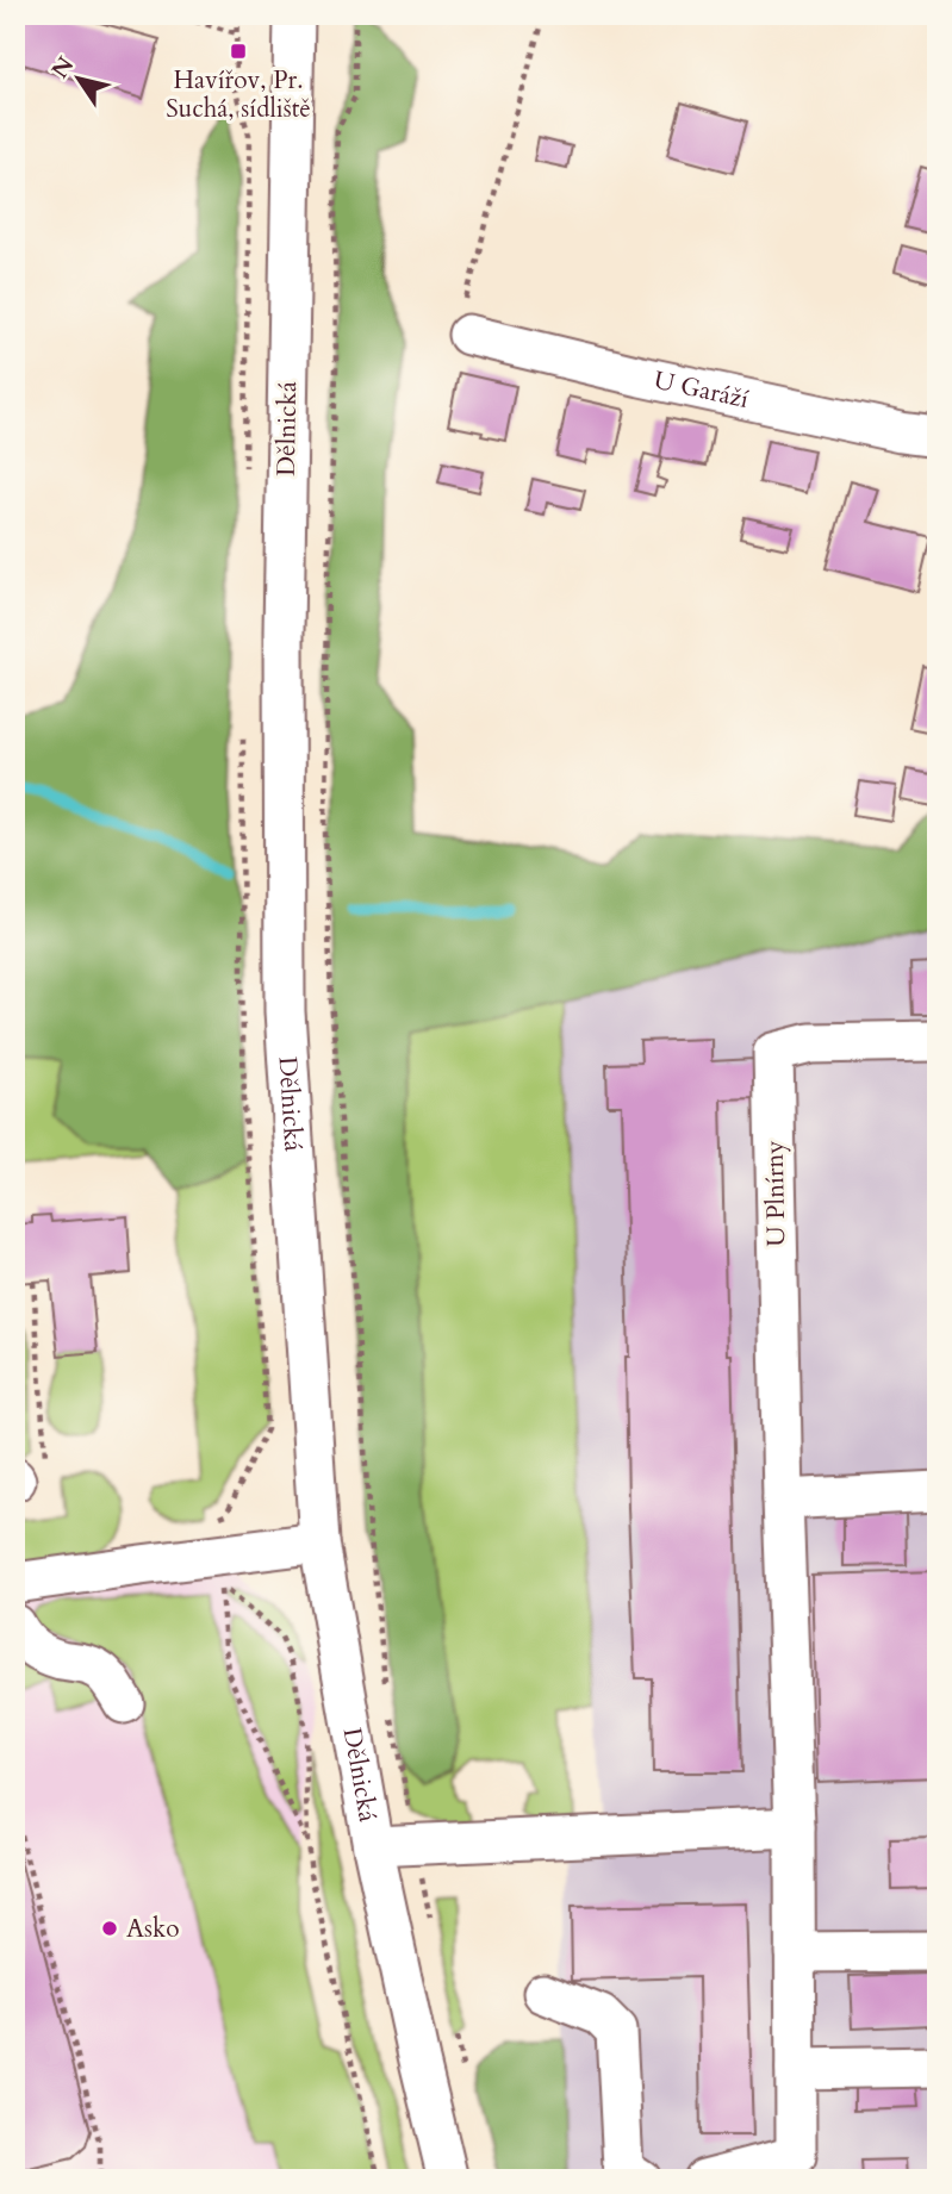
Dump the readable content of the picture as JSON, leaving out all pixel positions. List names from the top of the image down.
{
  "streets": {
    "street": ["U Garáží", "Dělnická", "U Plnírny"]
  },
  "places": {
    "transit": ["Havířov, Pr. Suchá, sídliště"],
    "other": ["Asko"]
  },
  "north": "top left"
}
